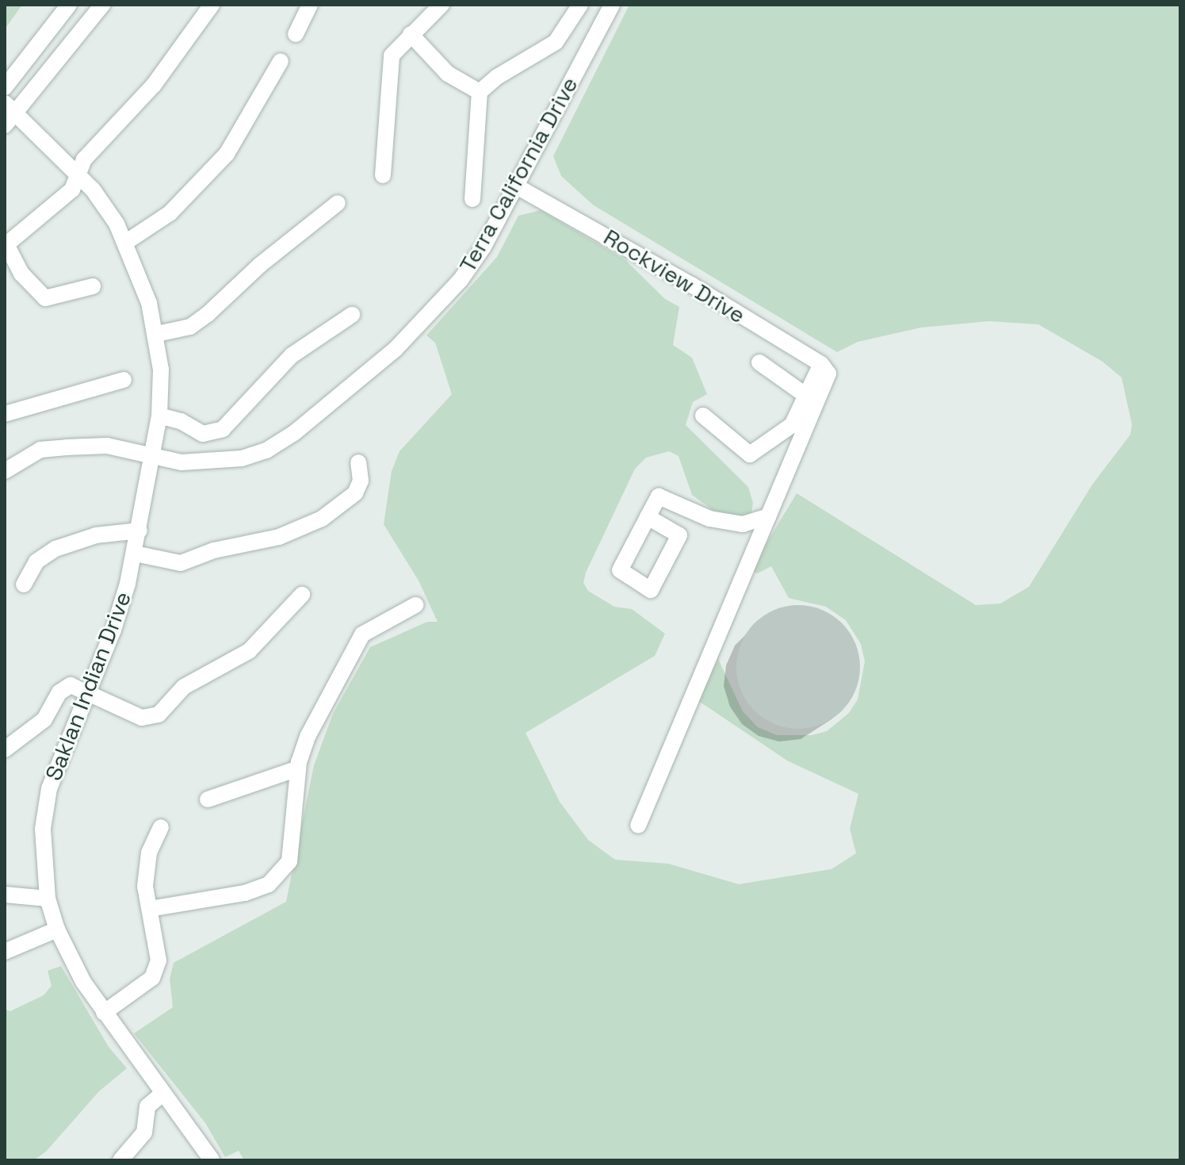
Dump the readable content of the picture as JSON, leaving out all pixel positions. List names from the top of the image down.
{
  "streets": {
    "street": ["Terra California Drive", "Rockview Drive", "Saklan Indian Drive"]
  },
  "crossings": [
    ["Terra California Drive", "Rockview Drive"],
    ["Terra California Drive", "Saklan Indian Drive"]
  ]
}
